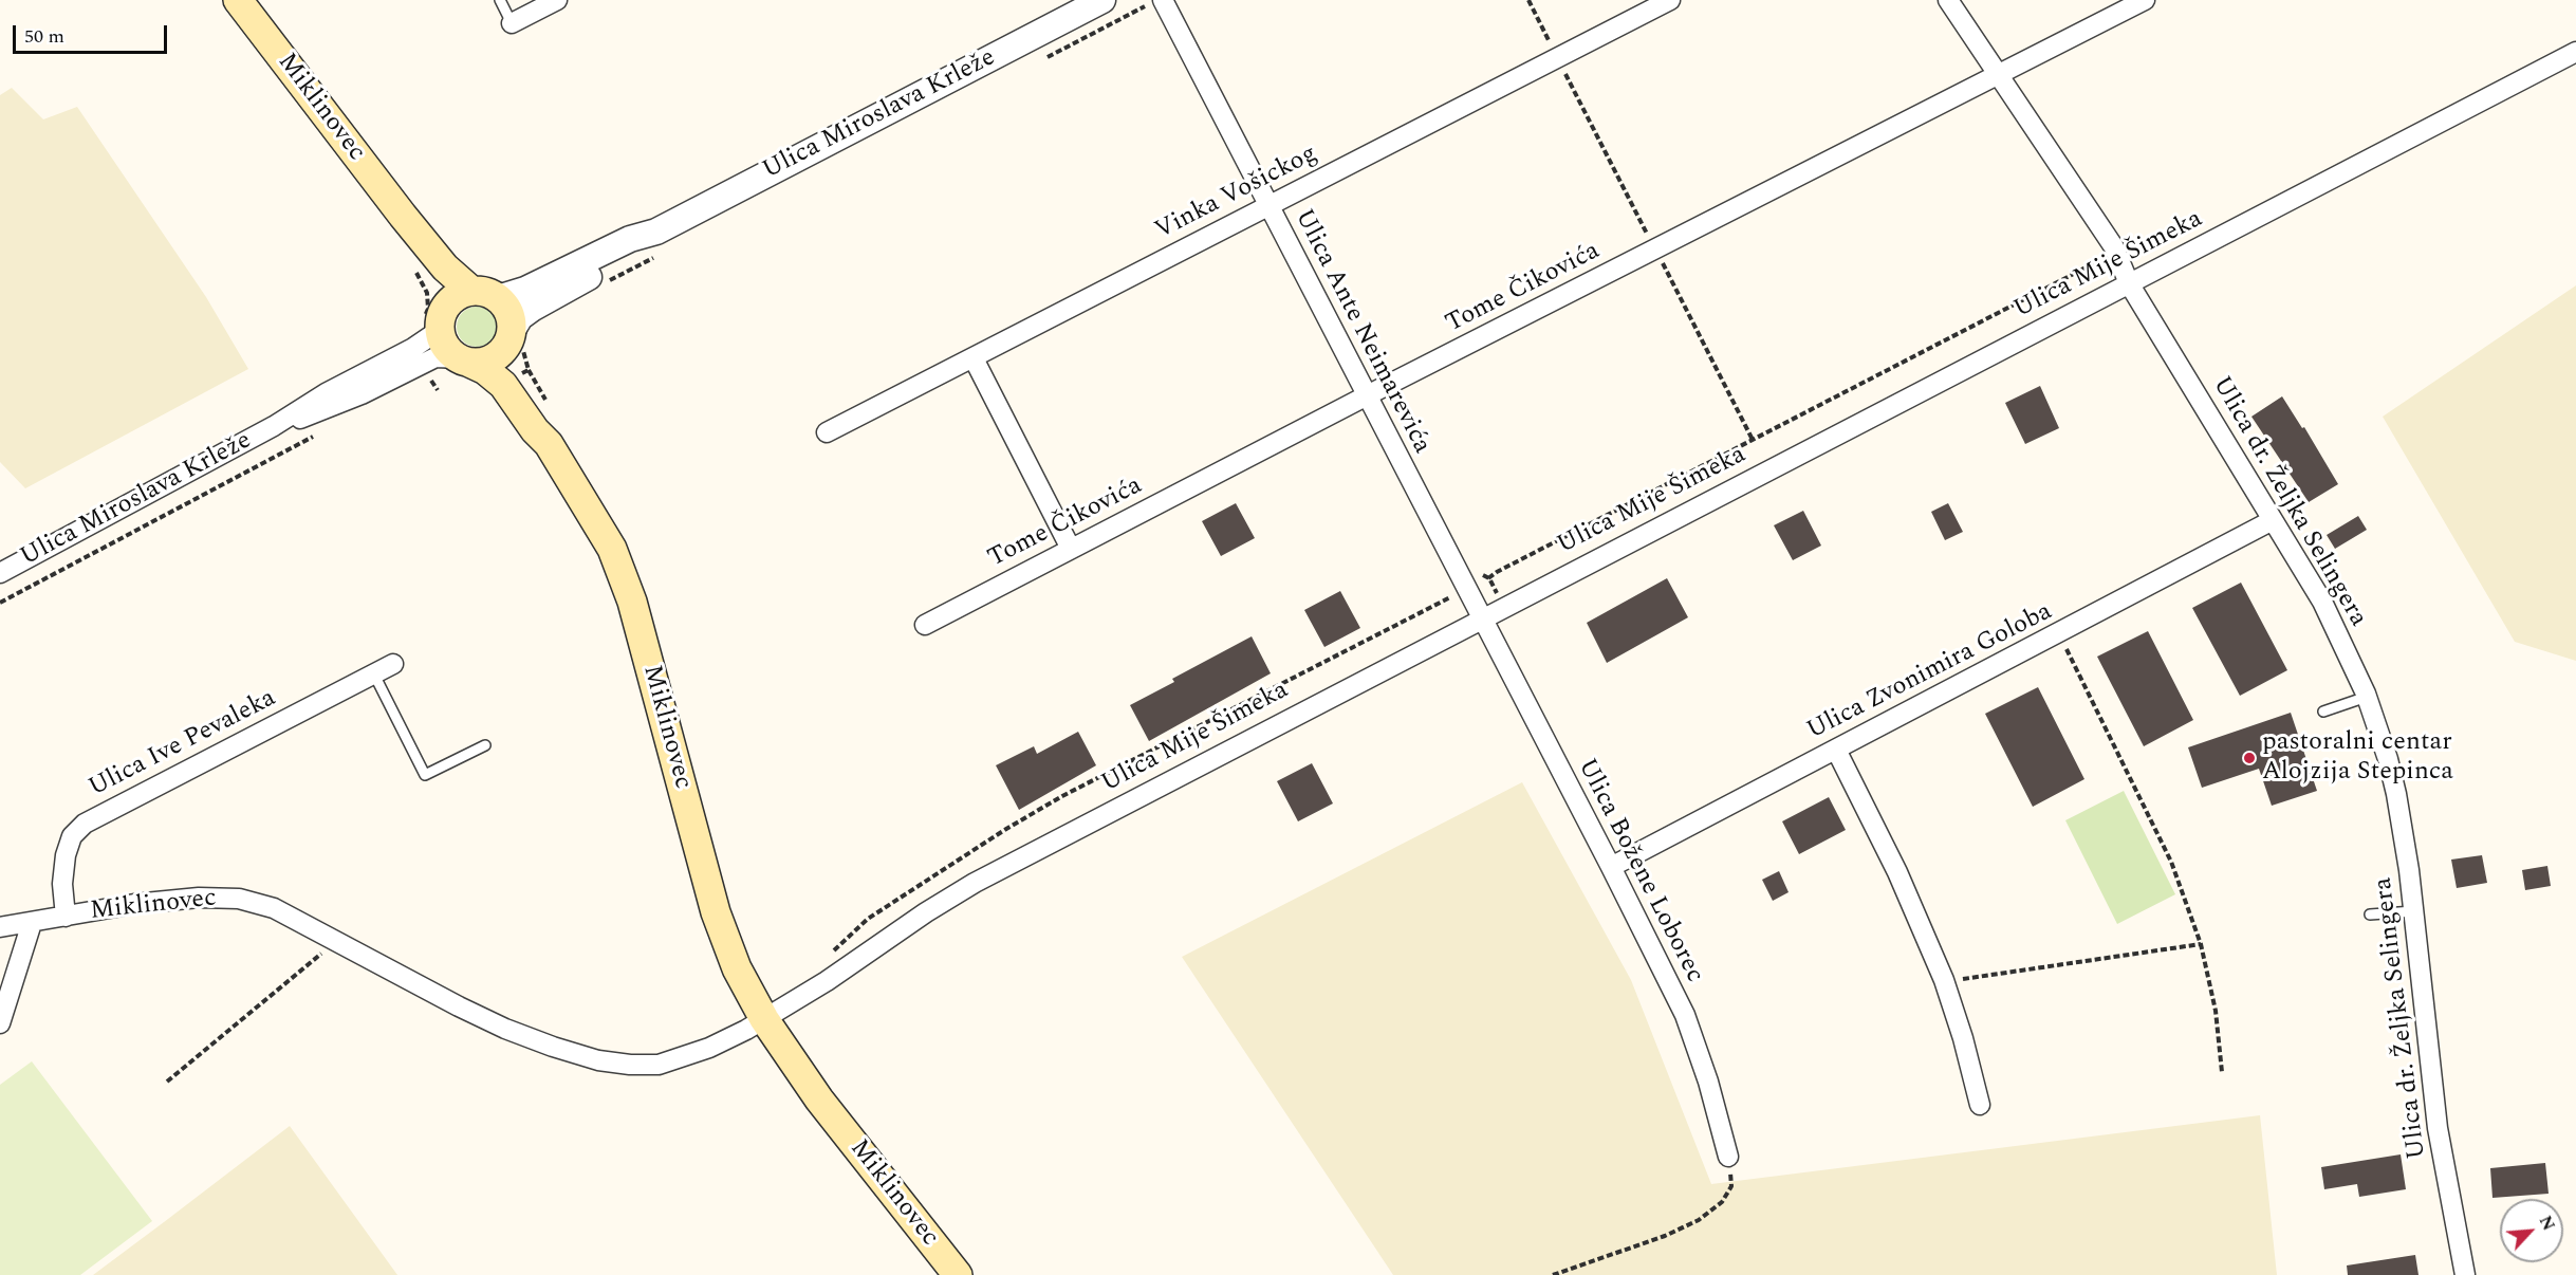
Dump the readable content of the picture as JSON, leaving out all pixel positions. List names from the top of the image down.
{
  "streets": {
    "main road": ["Miklinovec"],
    "street": [
      "Ulica Miroslava Krleže",
      "Vinka Vošickog",
      "Ulica Mije Šimeka",
      "Tome Čikovića",
      "Ulica Ante Neimarevića",
      "Ulica dr. Željka Selingera",
      "Ulica Zvonimira Goloba",
      "Ulica Ive Pevaleka",
      "Ulica Božene Loborec"
    ]
  },
  "crossings": [
    ["Miklinovec", "Ulica Miroslava Krleže"],
    ["Miklinovec", "Ulica Mije Šimeka"],
    ["Miklinovec", "Ulica Ive Pevaleka"],
    ["Vinka Vošickog", "Ulica Ante Neimarevića"],
    ["Ulica Mije Šimeka", "Ulica Ante Neimarevića"],
    ["Ulica Mije Šimeka", "Ulica dr. Željka Selingera"],
    ["Ulica Mije Šimeka", "Ulica Božene Loborec"],
    ["Tome Čikovića", "Ulica Ante Neimarevića"],
    ["Tome Čikovića", "Ulica dr. Željka Selingera"],
    ["Ulica Ante Neimarevića", "Ulica Božene Loborec"],
    ["Ulica dr. Željka Selingera", "Ulica Zvonimira Goloba"],
    ["Ulica Zvonimira Goloba", "Ulica Božene Loborec"]
  ],
  "places": ["pastoralni centar Alojzija Stepinca"],
  "scale_bar": "50 m",
  "north": "top right"
}
